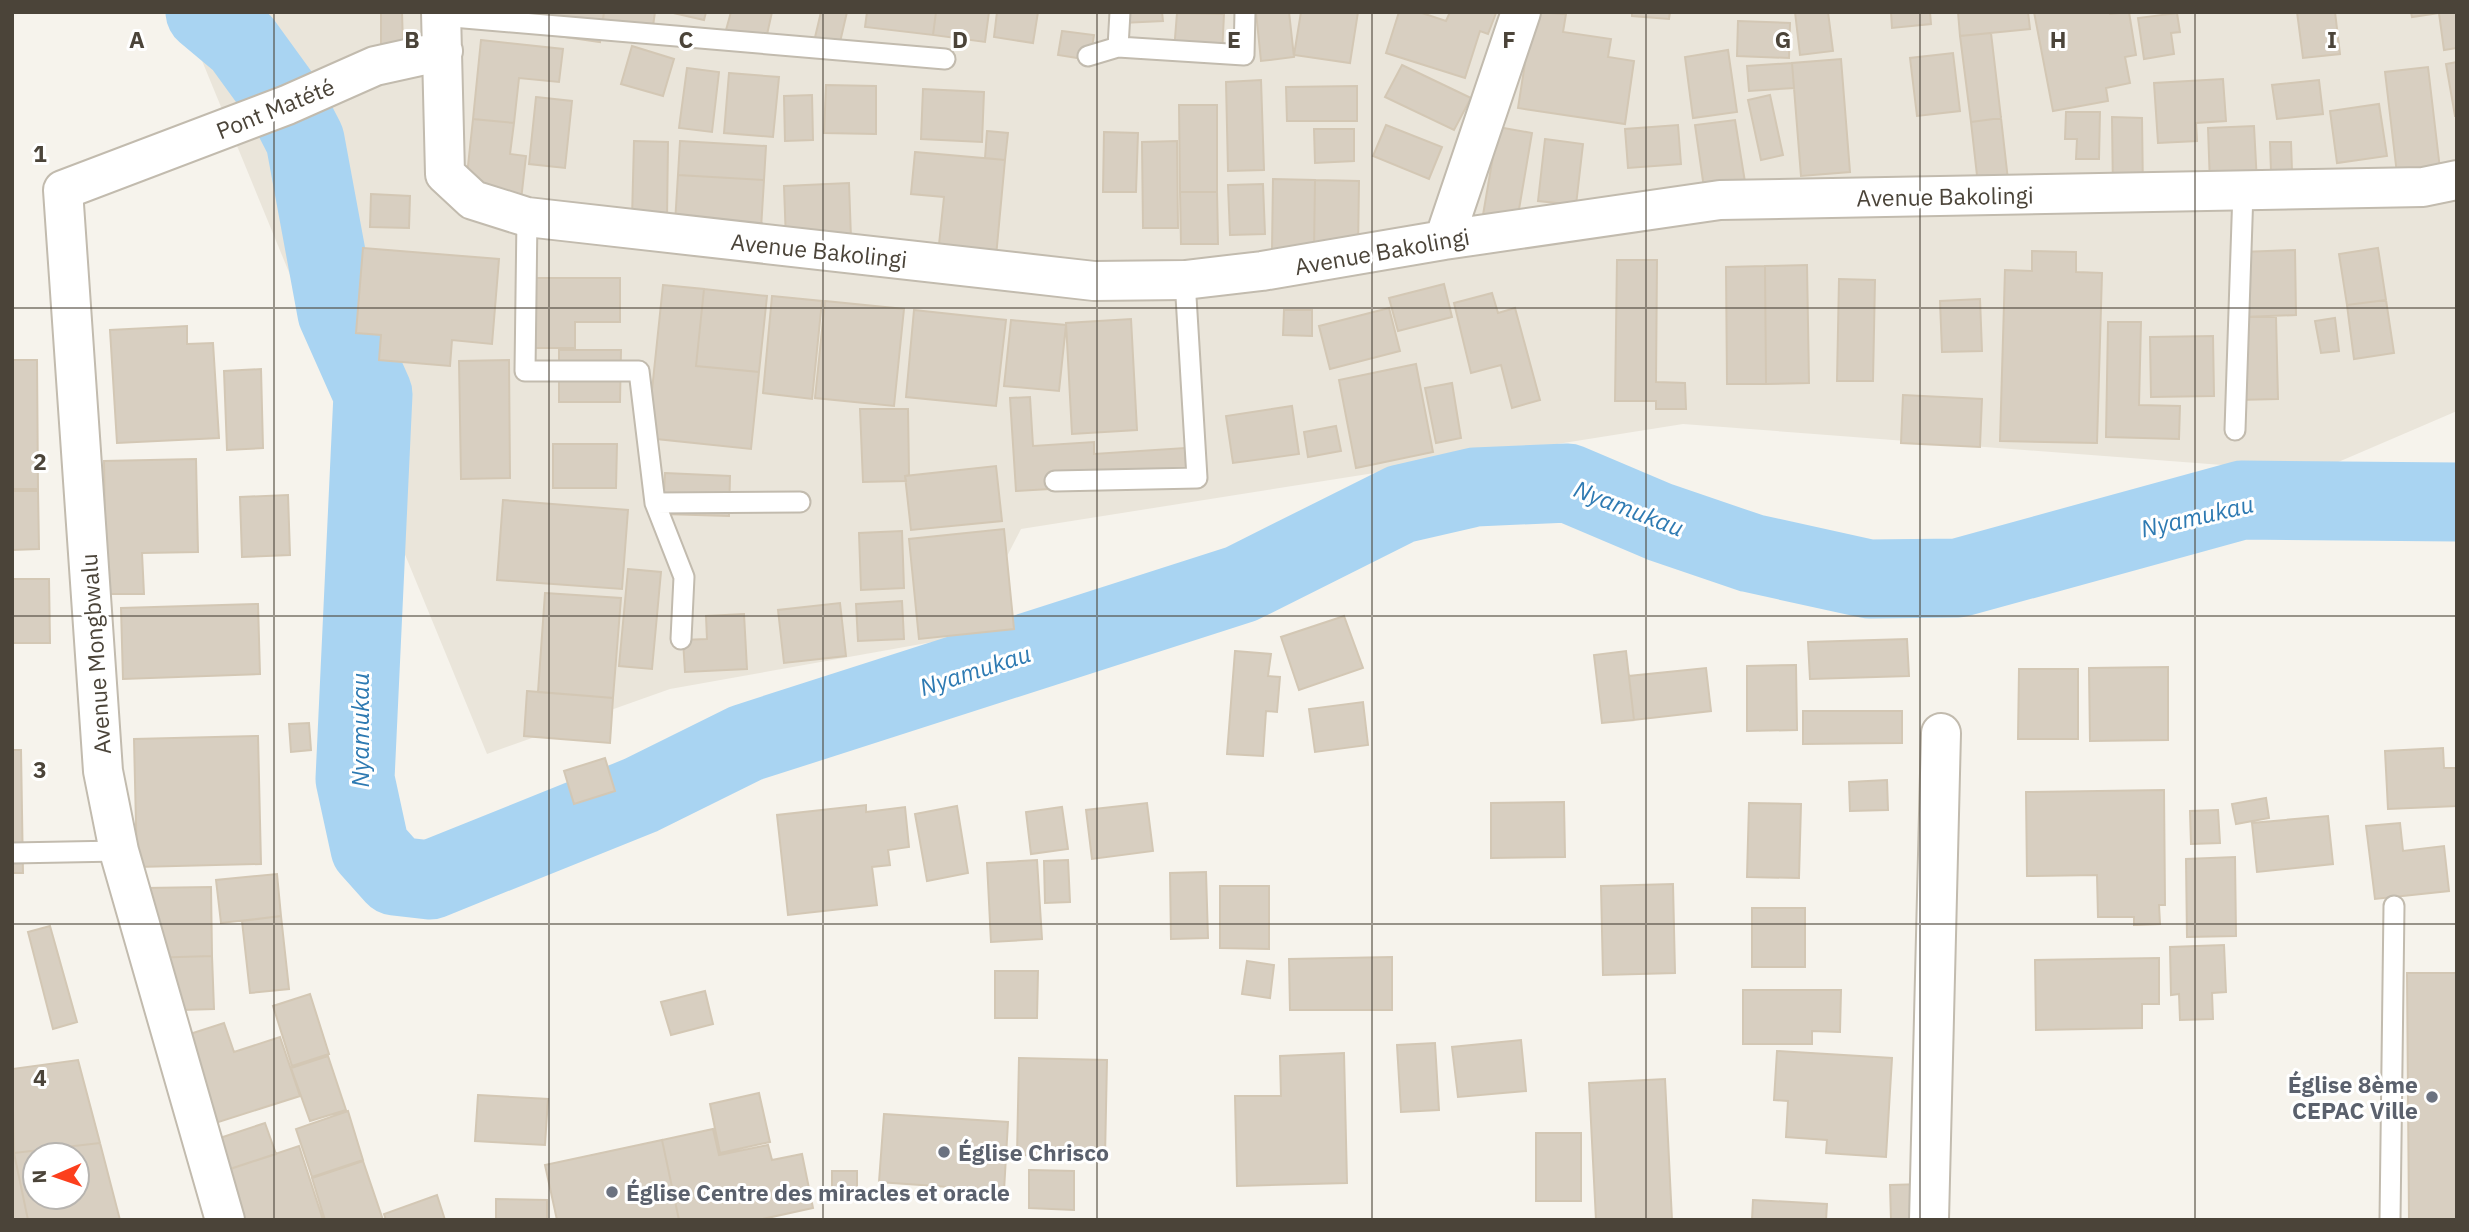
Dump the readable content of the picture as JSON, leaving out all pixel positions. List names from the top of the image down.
{
  "streets": {
    "street": ["Pont Matété", "Avenue Bakolingi", "Avenue Mongbwalu"]
  },
  "crossings": [
    ["Pont Matété", "Avenue Bakolingi"],
    ["Pont Matété", "Avenue Mongbwalu"]
  ],
  "water": ["Nyamukau"],
  "places": ["Église 8ème CEPAC Ville", "Église Chrisco", "Église Centre des miracles et oracle"],
  "north": "left",
  "grid": {
    "columns": [
      "A",
      "B",
      "C",
      "D",
      "E",
      "F",
      "G",
      "H",
      "I"
    ],
    "rows": [
      "1",
      "2",
      "3",
      "4"
    ]
  }
}
